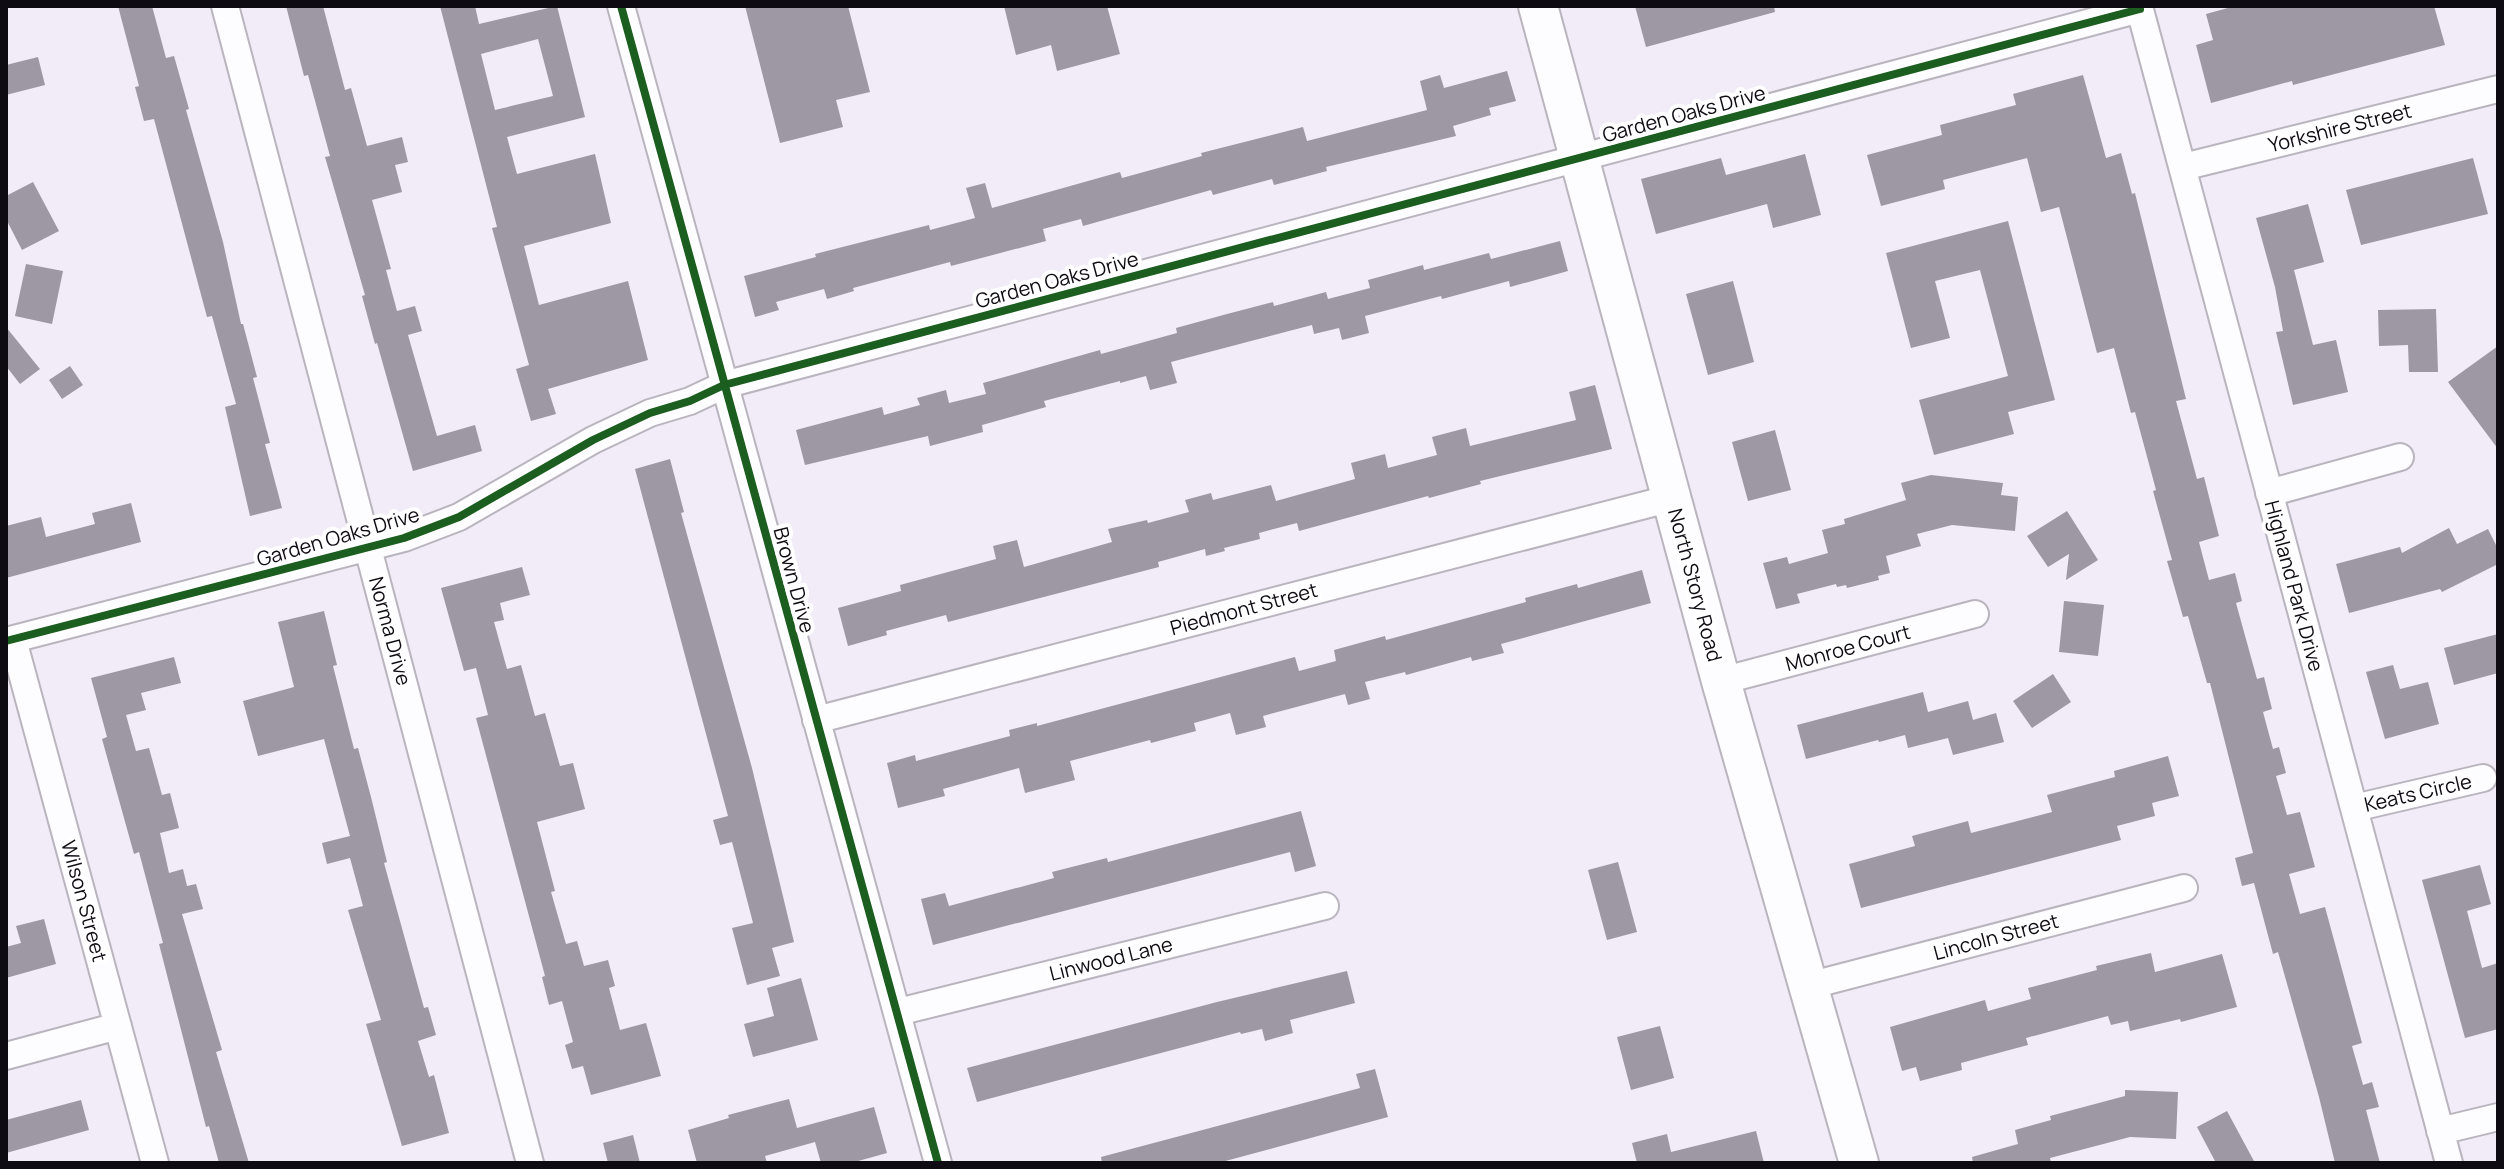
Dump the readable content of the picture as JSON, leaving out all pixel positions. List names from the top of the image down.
{
  "streets": {
    "main road": ["North Story Road"],
    "street": [
      "Garden Oaks Drive",
      "Yorkshire Street",
      "Brown Drive",
      "Highland Park Drive",
      "Piedmont Street",
      "Norma Drive",
      "Monroe Court",
      "Keats Circle",
      "Wilson Street",
      "Lincoln Street",
      "Linwood Lane"
    ]
  },
  "crossings": [
    ["Garden Oaks Drive", "Brown Drive"],
    ["Garden Oaks Drive", "North Story Road"],
    ["Garden Oaks Drive", "Highland Park Drive"],
    ["Garden Oaks Drive", "Norma Drive"],
    ["Garden Oaks Drive", "Wilson Street"],
    ["Yorkshire Street", "Highland Park Drive"],
    ["Brown Drive", "Piedmont Street"],
    ["Brown Drive", "Linwood Lane"],
    ["North Story Road", "Piedmont Street"],
    ["North Story Road", "Monroe Court"],
    ["North Story Road", "Lincoln Street"],
    ["Highland Park Drive", "Keats Circle"]
  ]
}
